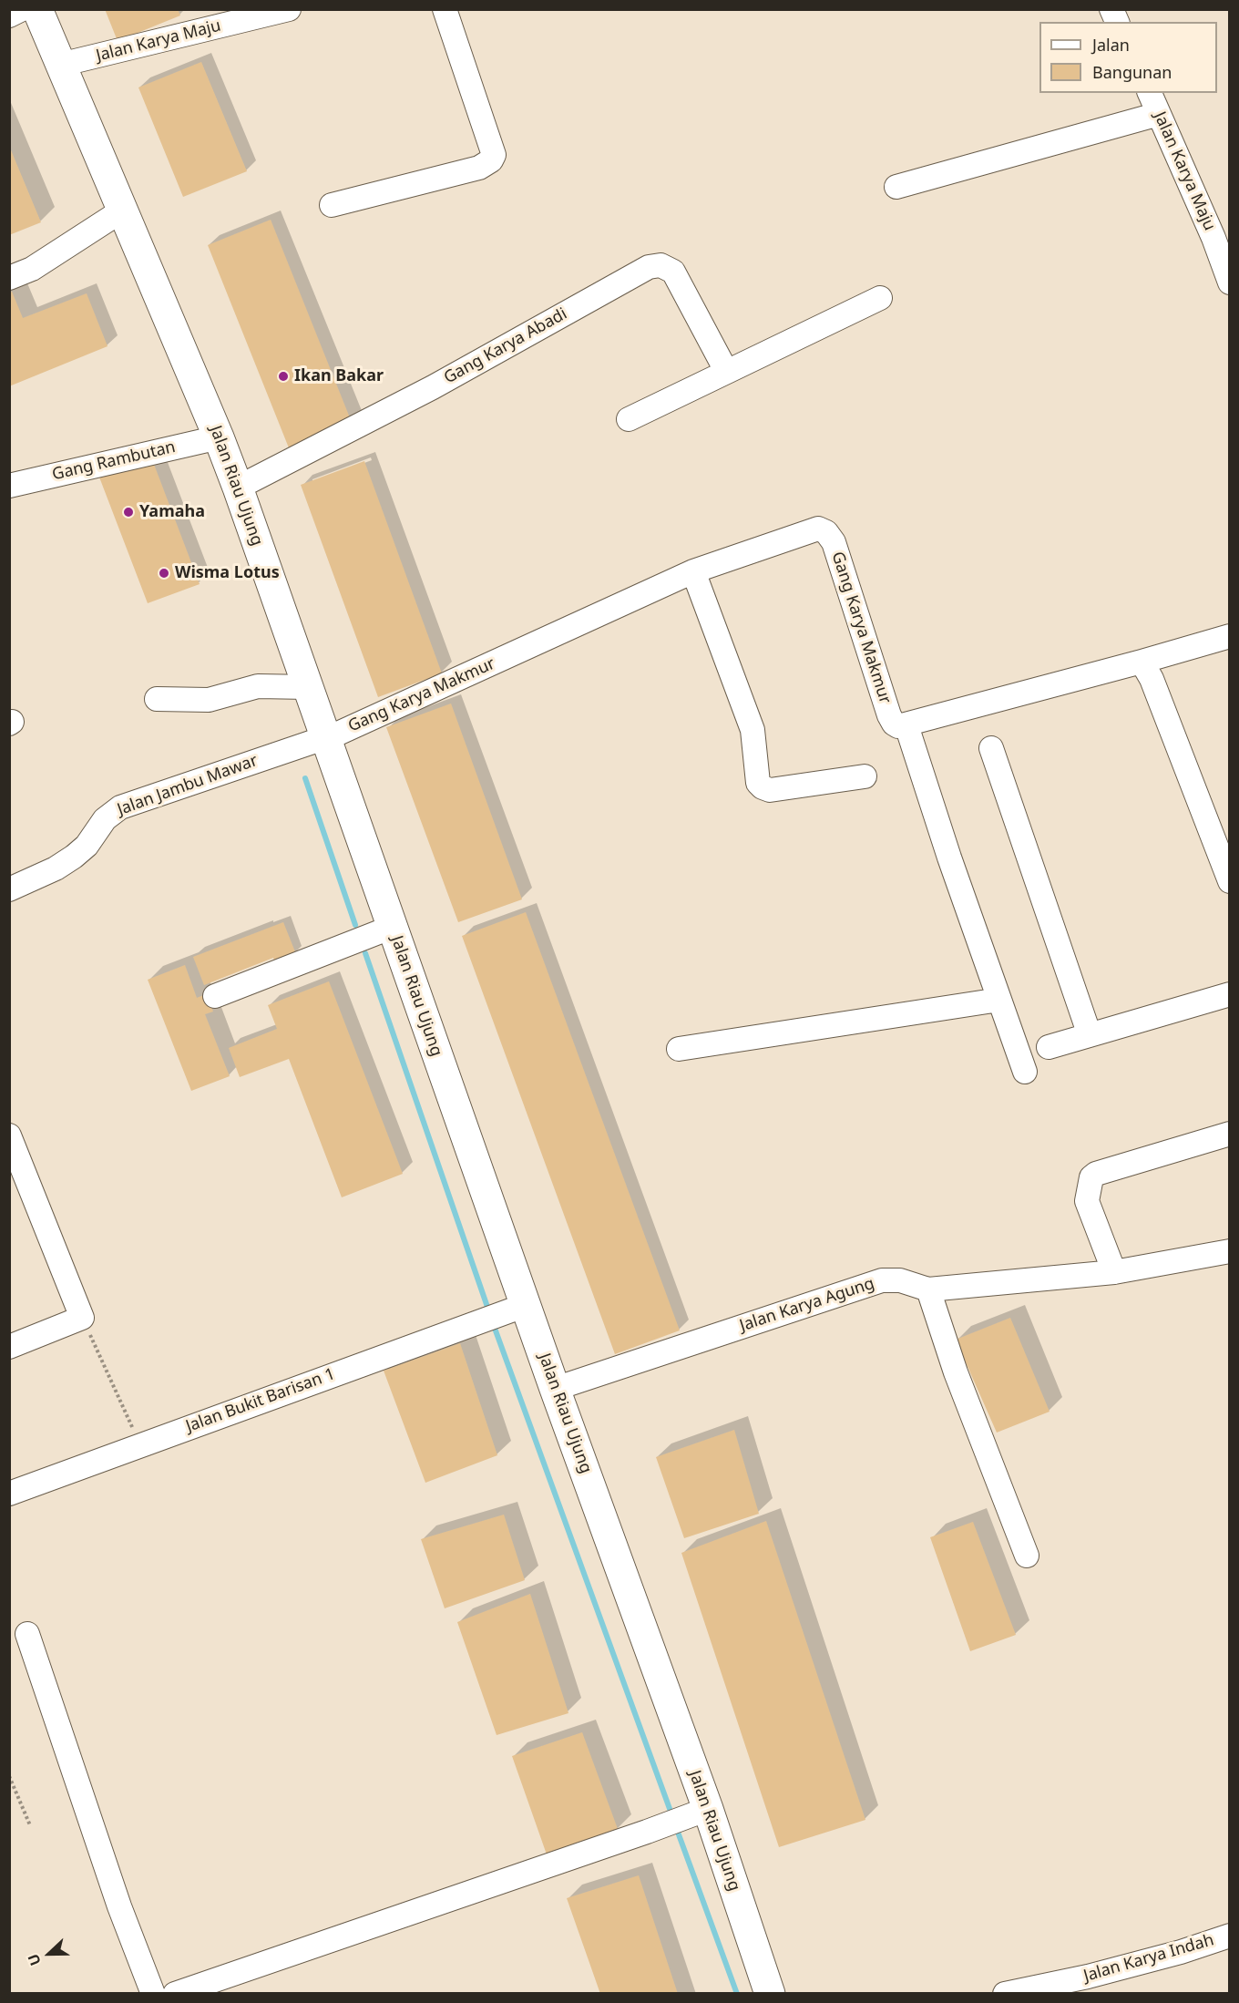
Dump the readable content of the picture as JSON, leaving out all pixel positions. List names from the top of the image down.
{
  "streets": {
    "main road": ["Jalan Riau Ujung"],
    "street": [
      "Jalan Karya Maju",
      "Gang Karya Abadi",
      "Gang Rambutan",
      "Gang Karya Makmur",
      "Jalan Jambu Mawar",
      "Jalan Karya Agung",
      "Jalan Bukit Barisan 1",
      "Jalan Karya Indah"
    ]
  },
  "crossings": [
    ["Jalan Karya Maju", "Jalan Riau Ujung"],
    ["Gang Karya Abadi", "Jalan Riau Ujung"],
    ["Gang Rambutan", "Jalan Riau Ujung"],
    ["Jalan Riau Ujung", "Gang Karya Makmur"],
    ["Jalan Riau Ujung", "Jalan Jambu Mawar"],
    ["Jalan Riau Ujung", "Jalan Karya Agung"],
    ["Jalan Riau Ujung", "Jalan Bukit Barisan 1"],
    ["Gang Karya Makmur", "Jalan Jambu Mawar"]
  ],
  "places": ["Ikan Bakar", "Yamaha", "Wisma Lotus"],
  "legend": ["Jalan", "Bangunan"],
  "north": "left"
}
